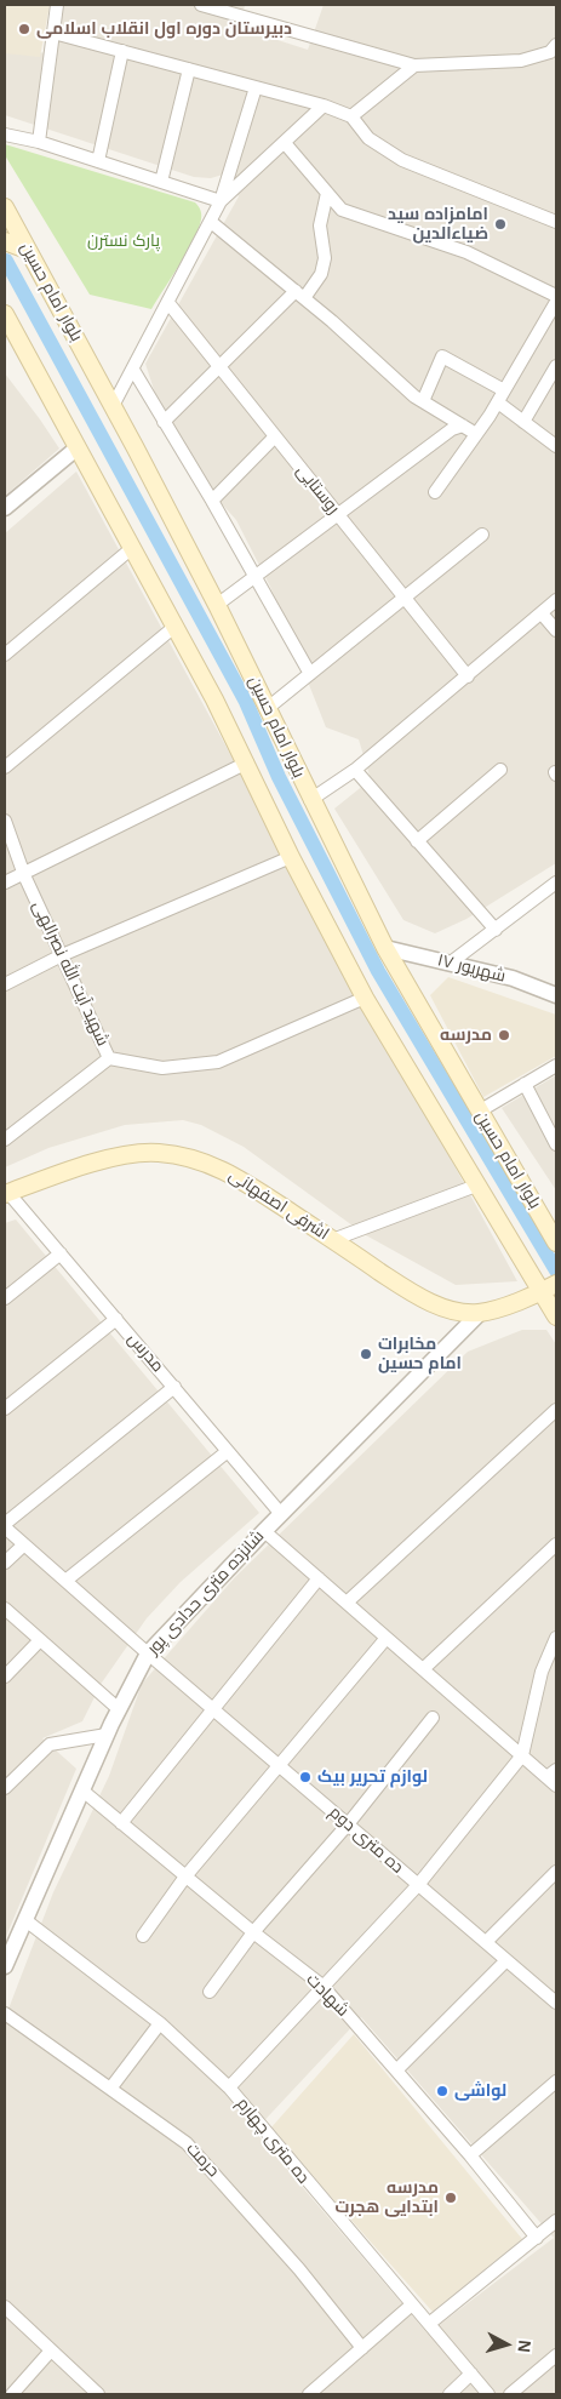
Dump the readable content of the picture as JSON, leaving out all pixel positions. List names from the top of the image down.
{
  "streets": {
    "main road": ["بلوار امام حسین", "اشرفی اصفهانی"],
    "street": [
      "روستایی",
      "۱۷ شهریور",
      "شهید آیت الله نصرالهی",
      "مدرس",
      "شانزده متری حدادی پور",
      "ده متری دوم",
      "شهادت",
      "ده متری چهارم",
      "حرمت"
    ]
  },
  "crossings": [
    ["بلوار امام حسین", "۱۷ شهریور"],
    ["اشرفی اصفهانی", "مدرس"],
    ["اشرفی اصفهانی", "شانزده متری حدادی پور"],
    ["مدرس", "شانزده متری حدادی پور"],
    ["شانزده متری حدادی پور", "ده متری دوم"],
    ["شانزده متری حدادی پور", "شهادت"],
    ["شانزده متری حدادی پور", "ده متری چهارم"]
  ],
  "parks": ["پارک نسترن"],
  "places": [
    "دبیرستان دوره اول انقلاب اسلامی",
    "امامزاده سید ضیاءالدین",
    "مدرسه",
    "مخابرات امام حسین",
    "لوازم تحریر بیک",
    "لواشی",
    "مدرسه ابتدایی هجرت"
  ],
  "north": "right"
}
